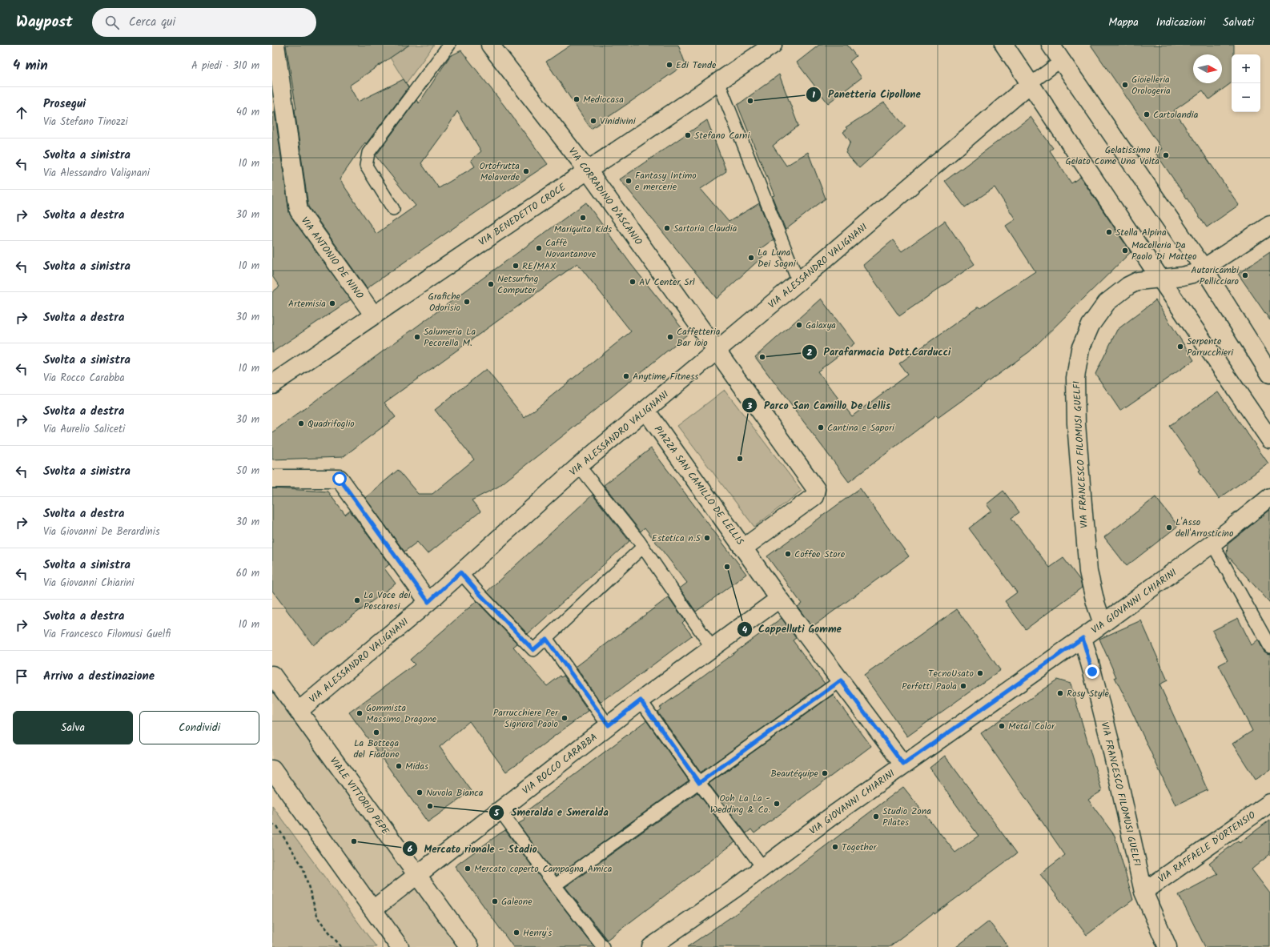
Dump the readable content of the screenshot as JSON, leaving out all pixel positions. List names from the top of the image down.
{
  "streets": {
    "street": [
      "VIA CORRADINO D'ASCANIO",
      "VIA BENEDETTO CROCE",
      "VIA ANTONIO DE NINO",
      "VIA ALESSANDRO VALIGNANI",
      "VIA FRANCESCO FILOMUSI GUELFI",
      "PIAZZA SAN CAMILLO DE LELLIS",
      "VIA GIOVANNI CHIARINI",
      "VIA ROCCO CARABBA",
      "VIALE VITTORIO PEPE",
      "VIA RAFFAELE D'ORTENSIO"
    ]
  },
  "crossings": [
    ["VIA CORRADINO D'ASCANIO", "VIA BENEDETTO CROCE"],
    ["VIA CORRADINO D'ASCANIO", "VIA ALESSANDRO VALIGNANI"],
    ["VIA CORRADINO D'ASCANIO", "PIAZZA SAN CAMILLO DE LELLIS"],
    ["VIA BENEDETTO CROCE", "VIA ANTONIO DE NINO"],
    ["VIA ALESSANDRO VALIGNANI", "PIAZZA SAN CAMILLO DE LELLIS"],
    ["VIA ALESSANDRO VALIGNANI", "VIALE VITTORIO PEPE"],
    ["VIA FRANCESCO FILOMUSI GUELFI", "VIA GIOVANNI CHIARINI"],
    ["VIA FRANCESCO FILOMUSI GUELFI", "VIA RAFFAELE D'ORTENSIO"],
    ["VIA ROCCO CARABBA", "VIALE VITTORIO PEPE"]
  ],
  "places": [
    "Edi Tende",
    "Gioielleria Orologeria",
    "Mediocasa",
    "Panetteria Cipollone",
    "Cartolandia",
    "Vinidivini",
    "Stefano Carni",
    "Gelatissimo Il Gelato Come Una Volta",
    "Ortofrutta Melaverde",
    "Fantasy Intimo e mercerie",
    "Mariquita Kids",
    "Sartoria Claudia",
    "Stella Alpina",
    "Caffè Novantanove",
    "Macelleria Da Paolo Di Matteo",
    "La Luna Dei Sogni",
    "RE/MAX",
    "Autoricambi Pellicciaro",
    "AV Center Srl",
    "Netsurfing Computer",
    "Grafiche Odorisio",
    "Artemisia",
    "Galaxya",
    "Salumeria La Pecorella M.",
    "Caffetteria Bar ioio",
    "Serpente Parrucchieri",
    "Parafarmacia Dott.Carducci",
    "Anytime Fitness",
    "Quadrifoglio",
    "Cantina e Sapori",
    "Parco San Camillo De Lellis",
    "L'Asso dell'Arrosticino",
    "Estetica n.5",
    "Coffee Store",
    "Cappelluti Gomme",
    "La Voce dei Pescaresi",
    "TecnoUsato",
    "Perfetti Paola",
    "Rosy Style",
    "Gommista Massimo Dragone",
    "Parrucchiere Per Signora Paolo",
    "Metal Color",
    "La Bottega del Fiadone",
    "Midas",
    "Beautéquipe",
    "Nuvola Bianca",
    "Ooh La La - Wedding & Co.",
    "Smeralda e Smeralda",
    "Studio Zona Pilates",
    "Mercato rionale - Stadio",
    "Together",
    "Mercato coperto Campagna Amica",
    "Galeone",
    "Henry's"
  ],
  "north": "right",
  "page": {
    "header": "Waypost",
    "search": "Cerca qui",
    "nav": ["Mappa", "Indicazioni", "Salvati"],
    "heading": ["4 min", "A piedi · 310 m"],
    "map_buttons": ["+", "−"],
    "list": [
      ["Prosegui", "Via Stefano Tinozzi", "40 m"],
      ["Svolta a sinistra", "Via Alessandro Valignani", "10 m"],
      ["Svolta a destra", "30 m"],
      ["Svolta a sinistra", "10 m"],
      ["Svolta a destra", "30 m"],
      ["Svolta a sinistra", "Via Rocco Carabba", "10 m"],
      ["Svolta a destra", "Via Aurelio Saliceti", "30 m"],
      ["Svolta a sinistra", "50 m"],
      ["Svolta a destra", "Via Giovanni De Berardinis", "30 m"],
      ["Svolta a sinistra", "Via Giovanni Chiarini", "60 m"],
      ["Svolta a destra", "Via Francesco Filomusi Guelfi", "10 m"],
      "Arrivo a destinazione"
    ],
    "buttons": ["Salva", "Condividi"]
  }
}
